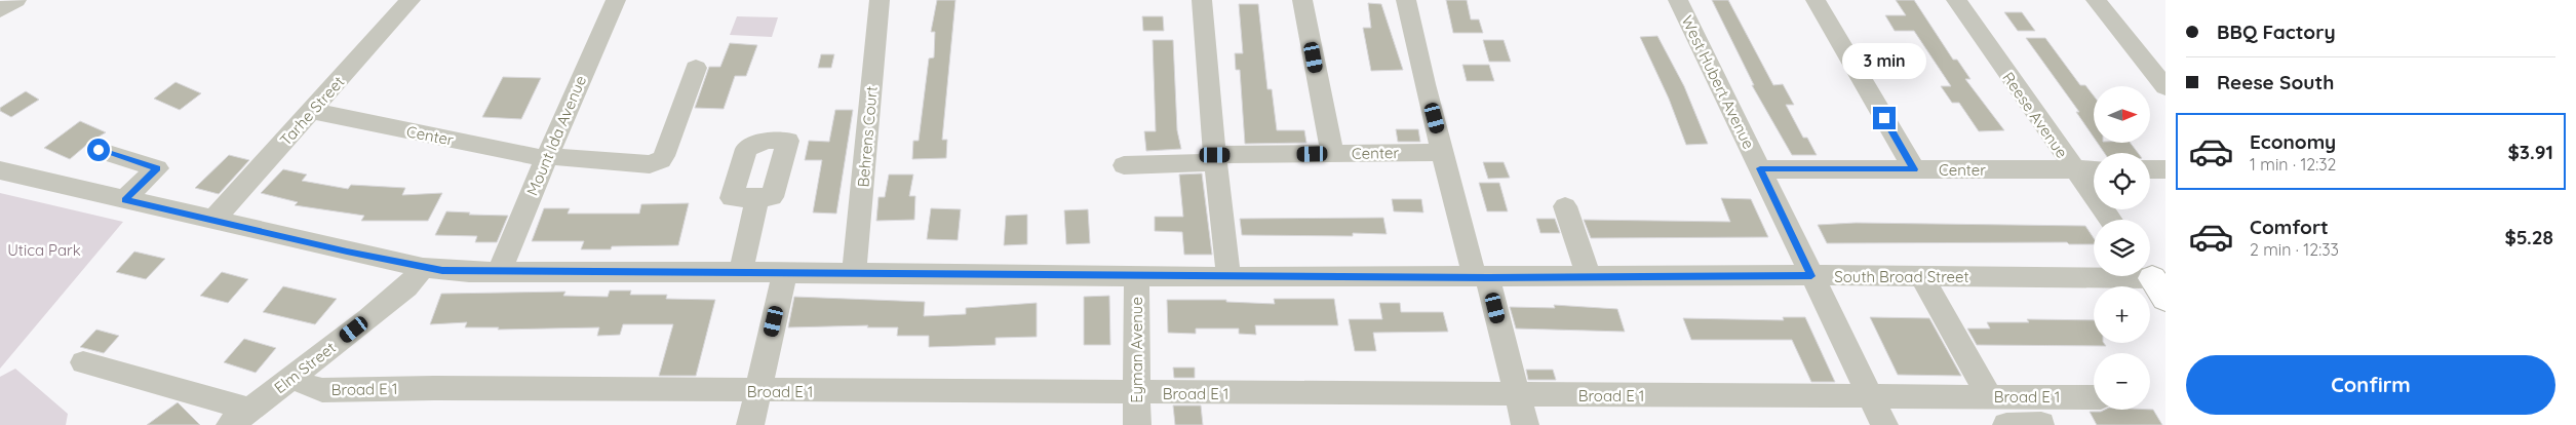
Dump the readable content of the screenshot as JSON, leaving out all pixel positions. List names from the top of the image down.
{
  "streets": {
    "street": [
      "West Hubert Avenue",
      "Tarhe Street",
      "Reese Avenue",
      "Center",
      "Mount Ida Avenue",
      "Behrens Court",
      "South Broad Street",
      "Eyman Avenue",
      "Elm Street",
      "Broad E 1"
    ]
  },
  "crossings": [
    ["West Hubert Avenue", "Center"],
    ["West Hubert Avenue", "South Broad Street"],
    ["West Hubert Avenue", "Broad E 1"],
    ["Tarhe Street", "Center"],
    ["Tarhe Street", "South Broad Street"],
    ["Reese Avenue", "Center"],
    ["Center", "Mount Ida Avenue"],
    ["Mount Ida Avenue", "South Broad Street"],
    ["Behrens Court", "South Broad Street"],
    ["South Broad Street", "Eyman Avenue"],
    ["South Broad Street", "Elm Street"],
    ["Eyman Avenue", "Broad E 1"],
    ["Elm Street", "Broad E 1"]
  ],
  "parks": ["Utica Park"],
  "north": "right",
  "page": {
    "banner": ["BBQ Factory", "Reese South"],
    "bubble": "3 min",
    "map_buttons": ["+", "−"],
    "list": [
      {
        "name": "Economy",
        "note": "1 min · 12:32",
        "value": "$3.91"
      },
      {
        "name": "Comfort",
        "note": "2 min · 12:33",
        "value": "$5.28"
      }
    ],
    "buttons": "Confirm"
  }
}
